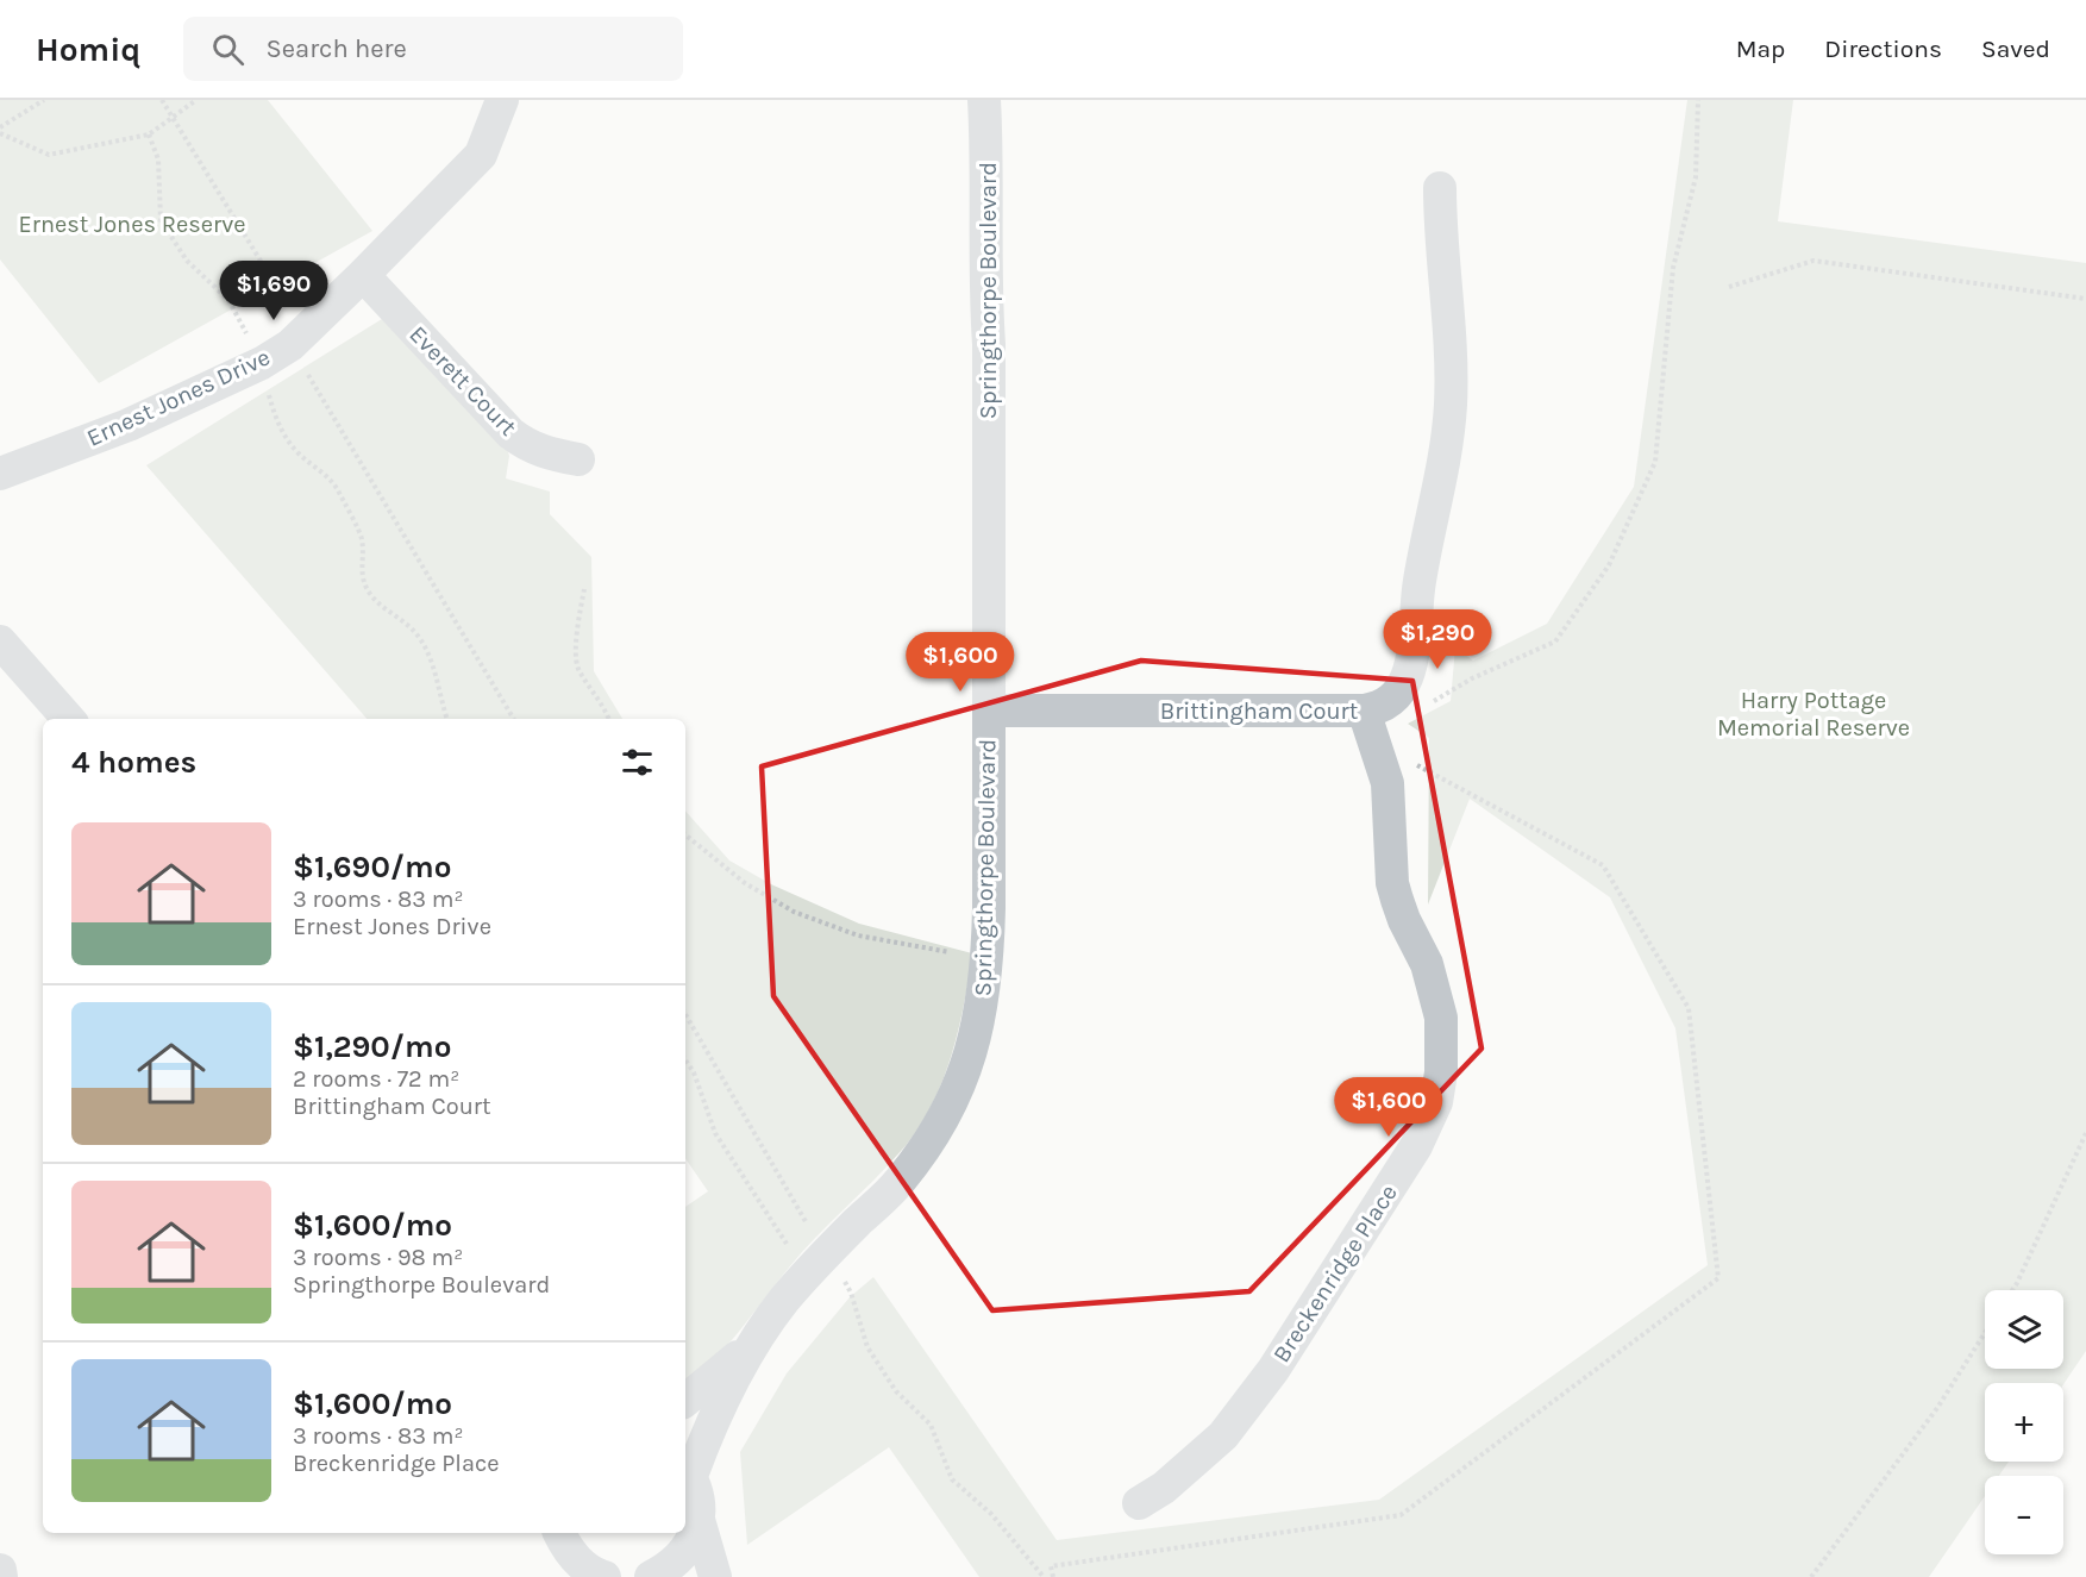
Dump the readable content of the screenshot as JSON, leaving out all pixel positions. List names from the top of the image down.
{
  "streets": {
    "street": [
      "Springthorpe Boulevard",
      "Everett Court",
      "Ernest Jones Drive",
      "Brittingham Court",
      "Breckenridge Place"
    ]
  },
  "crossings": [
    ["Springthorpe Boulevard", "Brittingham Court"],
    ["Everett Court", "Ernest Jones Drive"],
    ["Brittingham Court", "Breckenridge Place"]
  ],
  "parks": ["Ernest Jones Reserve", "Harry Pottage Memorial Reserve"],
  "page": {
    "header": "Homiq",
    "search": "Search here",
    "nav": ["Map", "Directions", "Saved"],
    "price": [
      "$1,690",
      "$1,290",
      "$1,600",
      "$1,600"
    ],
    "heading": "4 homes",
    "list": [
      {
        "name": "$1,690/mo",
        "note": "3 rooms · 83 m² · Ernest Jones Drive"
      },
      {
        "name": "$1,290/mo",
        "note": "2 rooms · 72 m² · Brittingham Court"
      },
      {
        "name": "$1,600/mo",
        "note": "3 rooms · 98 m² · Springthorpe Boulevard"
      },
      {
        "name": "$1,600/mo",
        "note": "3 rooms · 83 m² · Breckenridge Place"
      }
    ],
    "map_buttons": ["+", "−"]
  }
}
